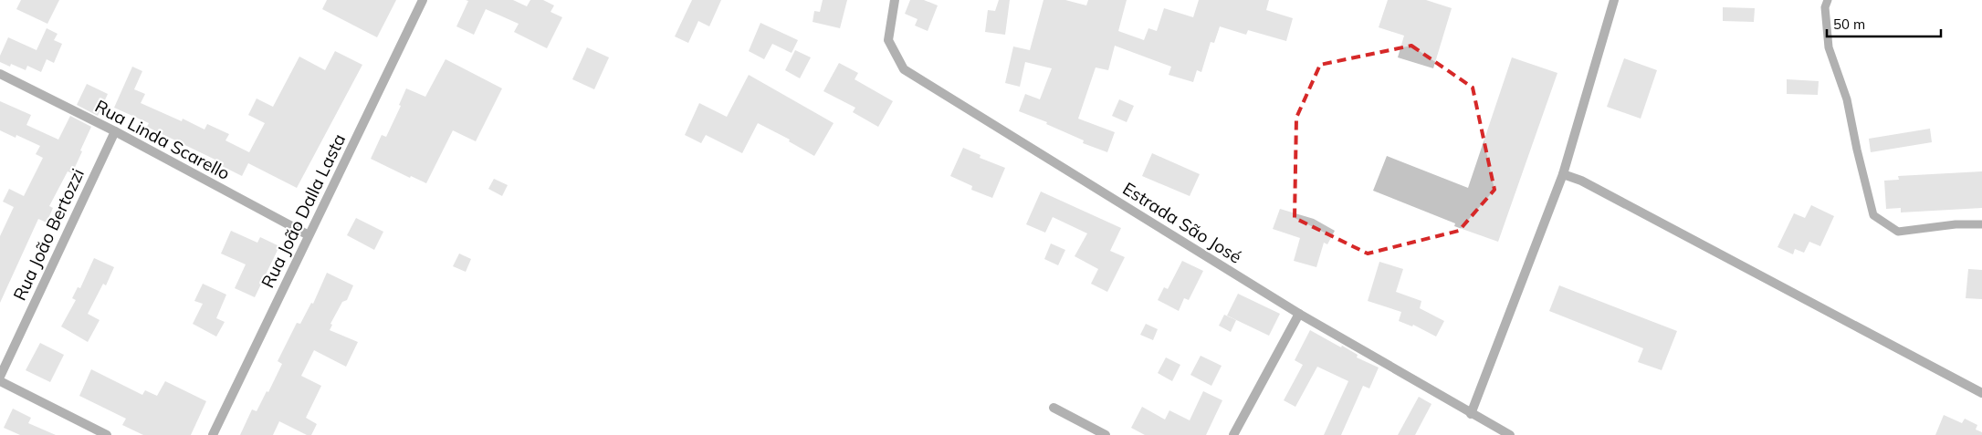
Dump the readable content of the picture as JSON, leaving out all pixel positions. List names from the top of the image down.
{
  "streets": {
    "street": [
      "Rua Linda Scarello",
      "Rua João Dalla Lasta",
      "Estrada São José",
      "Rua João Bertozzi"
    ]
  },
  "crossings": [
    ["Rua Linda Scarello", "Rua João Dalla Lasta"],
    ["Rua Linda Scarello", "Rua João Bertozzi"]
  ],
  "scale_bar": "50 m"
}
